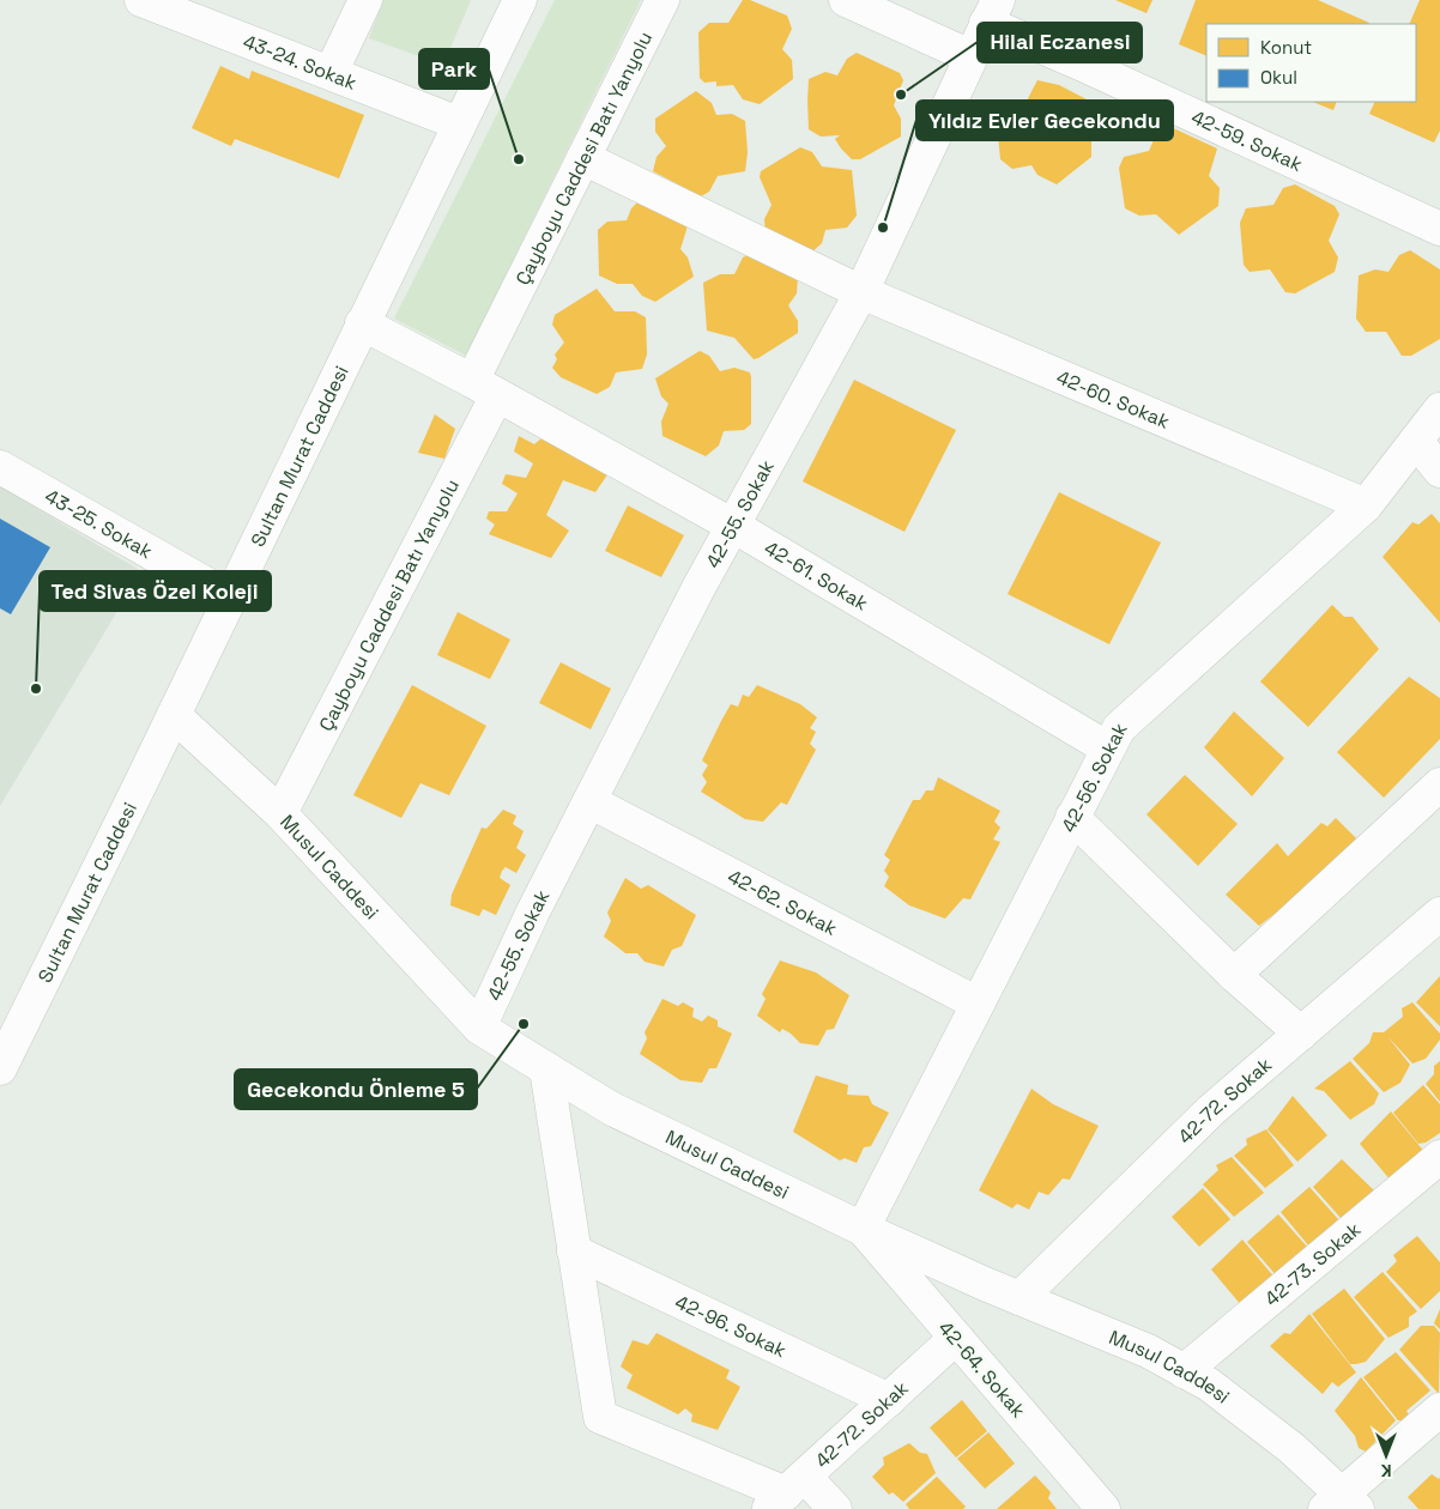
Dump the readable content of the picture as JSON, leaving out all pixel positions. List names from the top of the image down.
{
  "streets": {
    "street": [
      "43-24. Sokak",
      "42-59. Sokak",
      "Çayboyu Caddesi Batı Yanyolu",
      "42-60. Sokak",
      "Sultan Murat Caddesi",
      "42-55. Sokak",
      "43-25. Sokak",
      "42-61. Sokak",
      "42-56. Sokak",
      "Musul Caddesi",
      "42-62. Sokak",
      "42-72. Sokak",
      "42-73. Sokak",
      "42-96. Sokak",
      "42-64. Sokak"
    ]
  },
  "crossings": [
    ["43-24. Sokak", "Sultan Murat Caddesi"],
    ["42-59. Sokak", "42-55. Sokak"],
    ["Çayboyu Caddesi Batı Yanyolu", "42-60. Sokak"],
    ["Çayboyu Caddesi Batı Yanyolu", "42-61. Sokak"],
    ["Çayboyu Caddesi Batı Yanyolu", "Musul Caddesi"],
    ["42-60. Sokak", "42-55. Sokak"],
    ["42-60. Sokak", "42-56. Sokak"],
    ["Sultan Murat Caddesi", "43-25. Sokak"],
    ["Sultan Murat Caddesi", "42-61. Sokak"],
    ["Sultan Murat Caddesi", "Musul Caddesi"],
    ["42-55. Sokak", "42-61. Sokak"],
    ["42-55. Sokak", "Musul Caddesi"],
    ["42-55. Sokak", "42-62. Sokak"],
    ["42-61. Sokak", "42-56. Sokak"],
    ["42-56. Sokak", "Musul Caddesi"],
    ["42-56. Sokak", "42-62. Sokak"],
    ["42-56. Sokak", "42-64. Sokak"],
    ["Musul Caddesi", "42-72. Sokak"],
    ["Musul Caddesi", "42-73. Sokak"],
    ["Musul Caddesi", "42-64. Sokak"],
    ["42-72. Sokak", "42-96. Sokak"],
    ["42-72. Sokak", "42-64. Sokak"]
  ],
  "places": [
    "Hilal Eczanesi",
    "Park",
    "Yıldız Evler Gecekondu",
    "Ted Sivas Özel Koleji",
    "Gecekondu Önleme 5"
  ],
  "legend": ["Konut", "Okul"],
  "north": "bottom"
}
